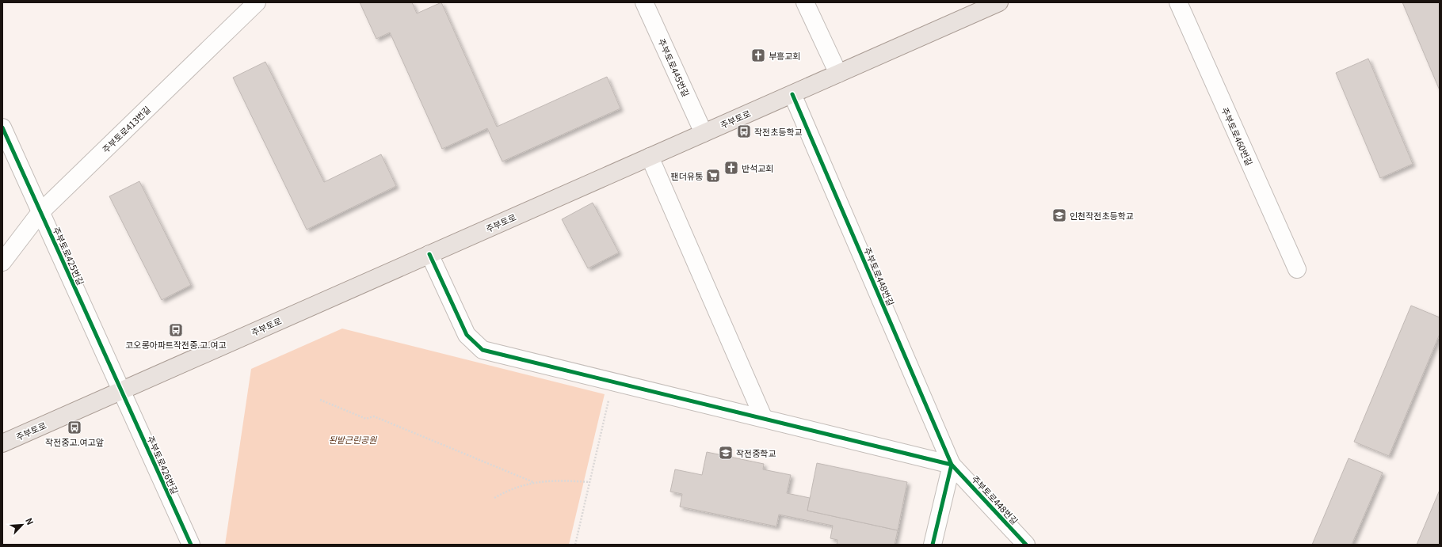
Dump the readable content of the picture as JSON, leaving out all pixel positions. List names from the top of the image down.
{
  "streets": {
    "main road": ["주부토로"],
    "street": [
      "주부토로445번길",
      "주부토로413번길",
      "주부토로460번길",
      "주부토로425번길",
      "주부토로448번길",
      "주부토로426번길"
    ]
  },
  "crossings": [
    ["주부토로445번길", "주부토로"],
    ["주부토로", "주부토로425번길"],
    ["주부토로", "주부토로448번길"],
    ["주부토로", "주부토로426번길"],
    ["주부토로413번길", "주부토로425번길"],
    ["주부토로425번길", "주부토로426번길"]
  ],
  "parks": ["된밭근린공원"],
  "places": {
    "church": ["부흥교회", "반석교회"],
    "bus stop": ["작전초등학교", "코오롱아파트작전중.고.여고", "작전중고.여고앞"],
    "supermarket": ["팬더유통"],
    "school or university": ["인천작전초등학교", "작전중학교"]
  },
  "north": "top right"
}
